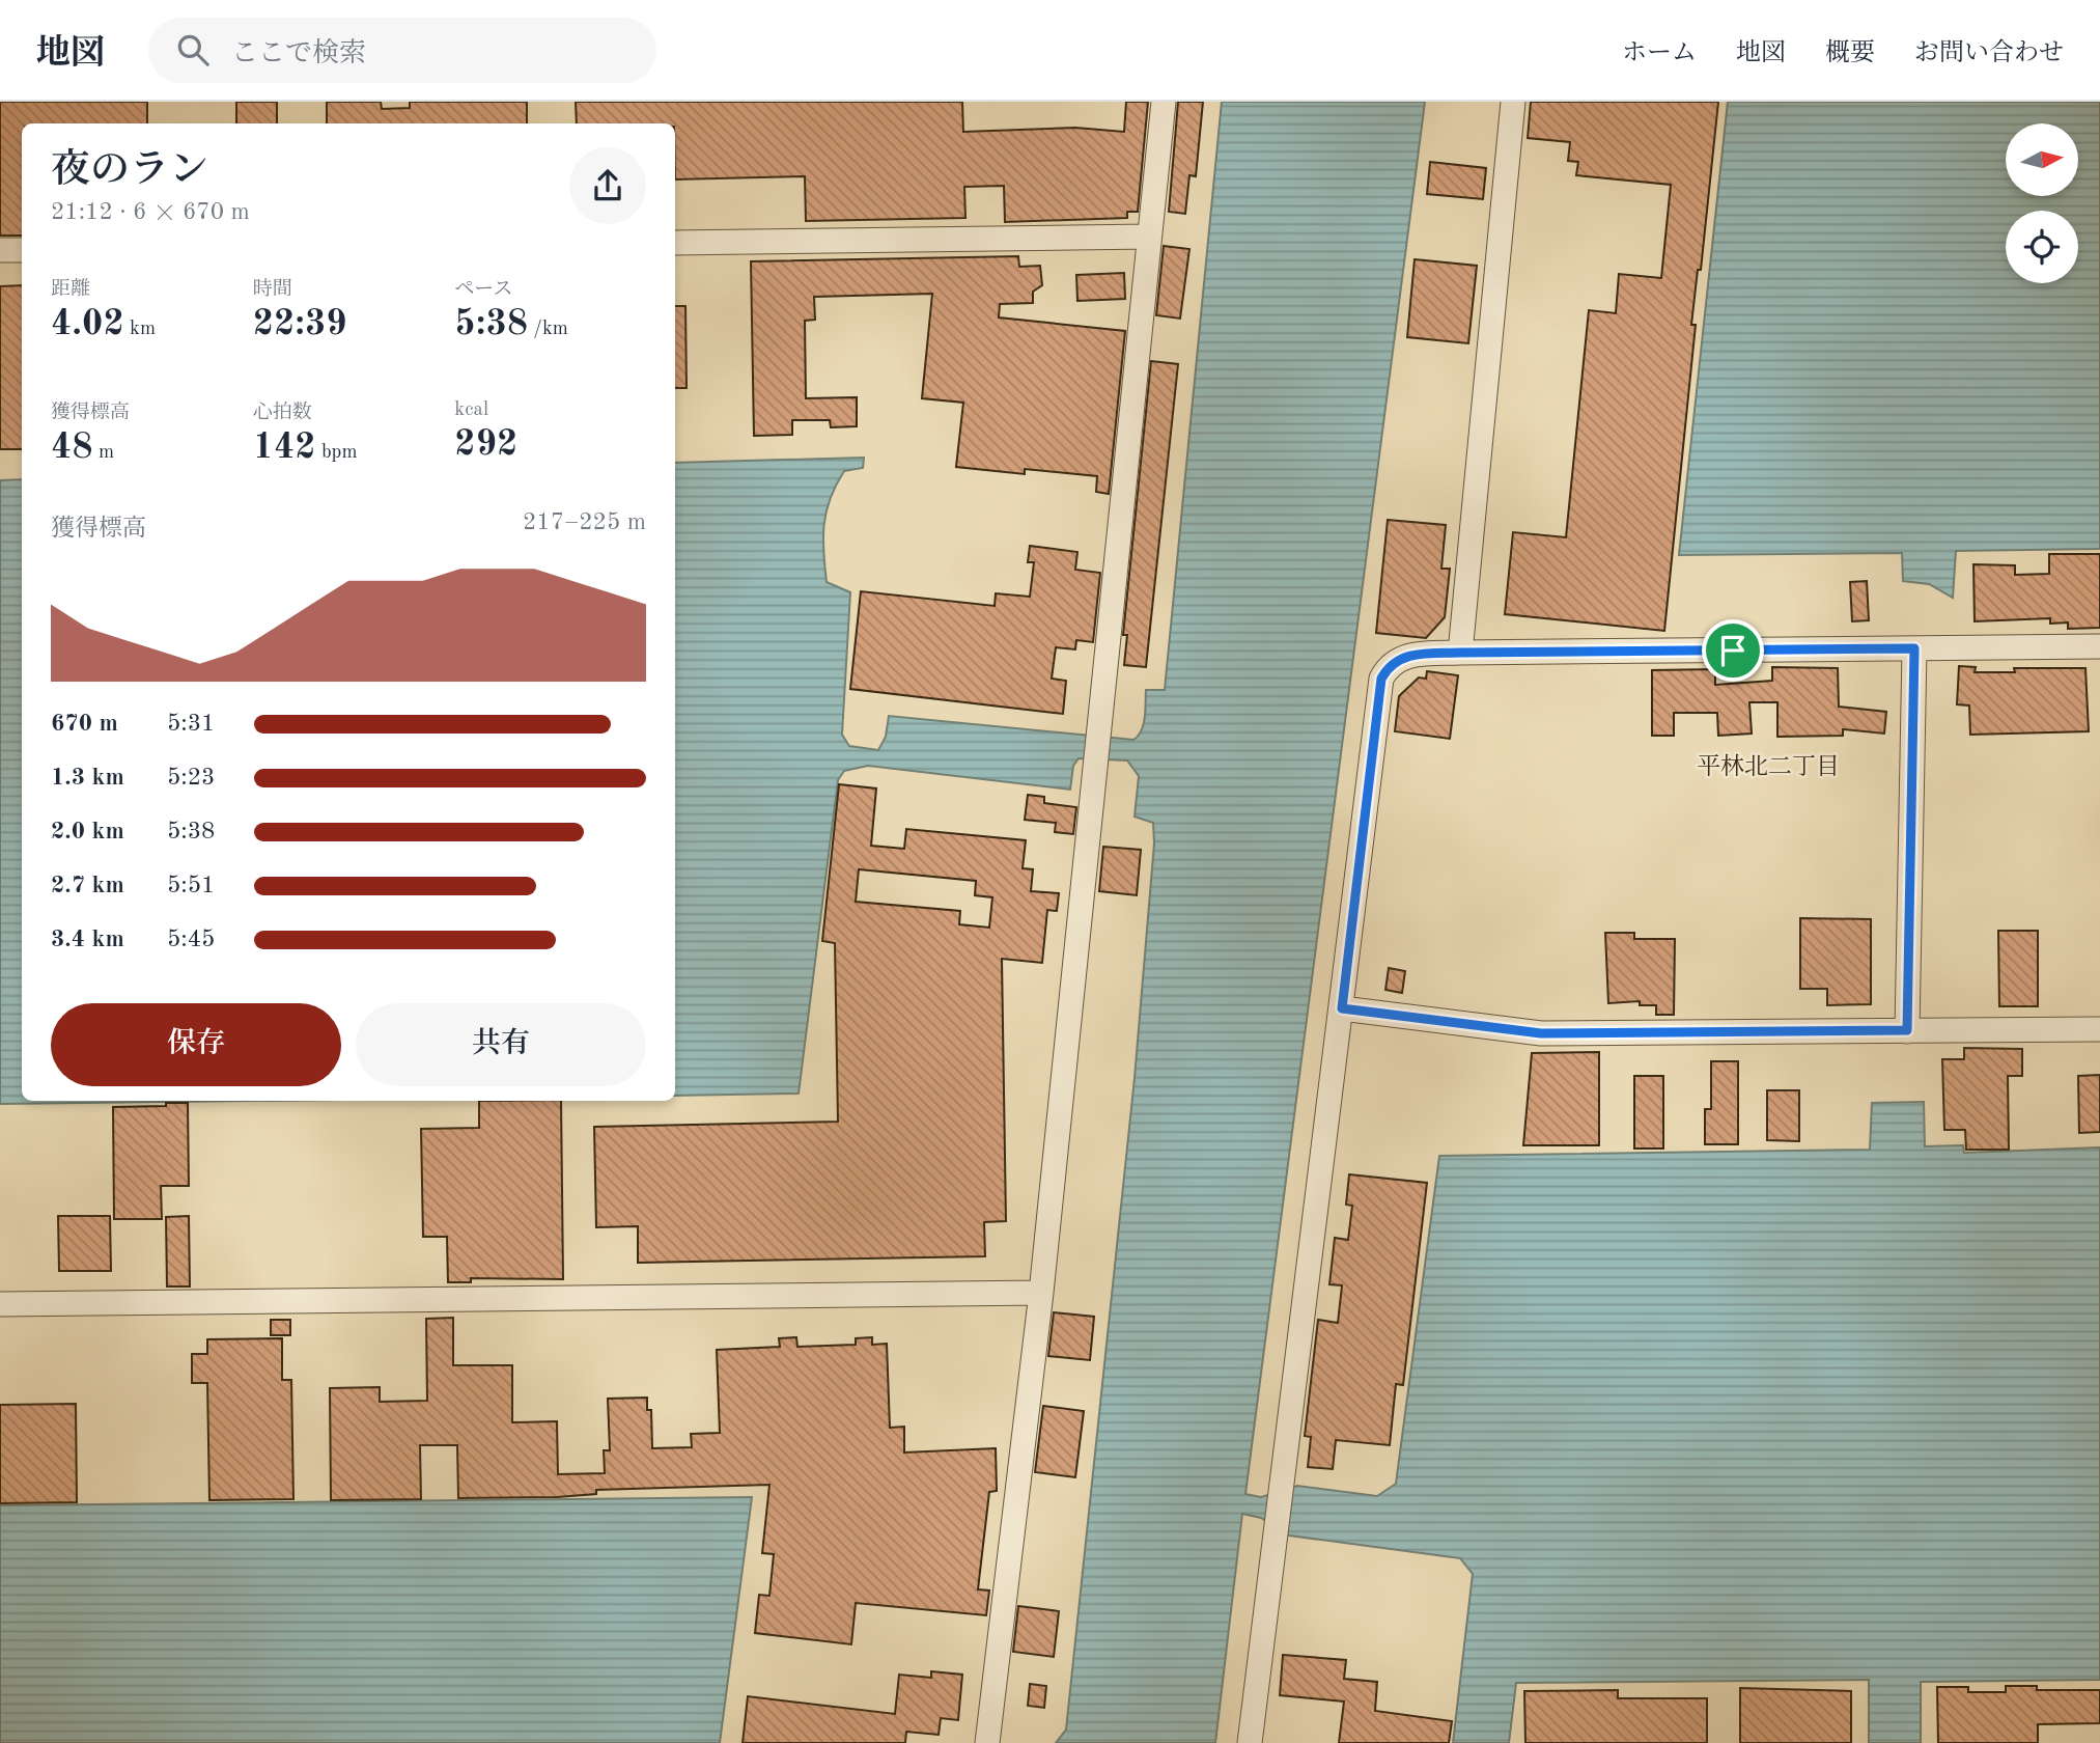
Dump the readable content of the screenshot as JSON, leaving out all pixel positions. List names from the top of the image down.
{
  "districts": ["平林北二丁目"],
  "north": "right",
  "page": {
    "header": "地図",
    "search": "ここで検索",
    "nav": [
      "ホーム",
      "地図",
      "概要",
      "お問い合わせ"
    ],
    "heading": ["夜のラン", "21:12 · 6 × 670 m"],
    "stats": [
      ["距離", "4.02 km"],
      ["時間", "22:39"],
      ["ペース", "5:38 /km"],
      ["獲得標高", "48 m"],
      ["心拍数", "142 bpm"],
      ["kcal", "292"]
    ],
    "chart": ["獲得標高", "217–225 m"],
    "list": [
      {
        "name": "670 m",
        "note": "5:31"
      },
      {
        "name": "1.3 km",
        "note": "5:23"
      },
      {
        "name": "2.0 km",
        "note": "5:38"
      },
      {
        "name": "2.7 km",
        "note": "5:51"
      },
      {
        "name": "3.4 km",
        "note": "5:45"
      }
    ],
    "buttons": ["保存", "共有"]
  }
}
